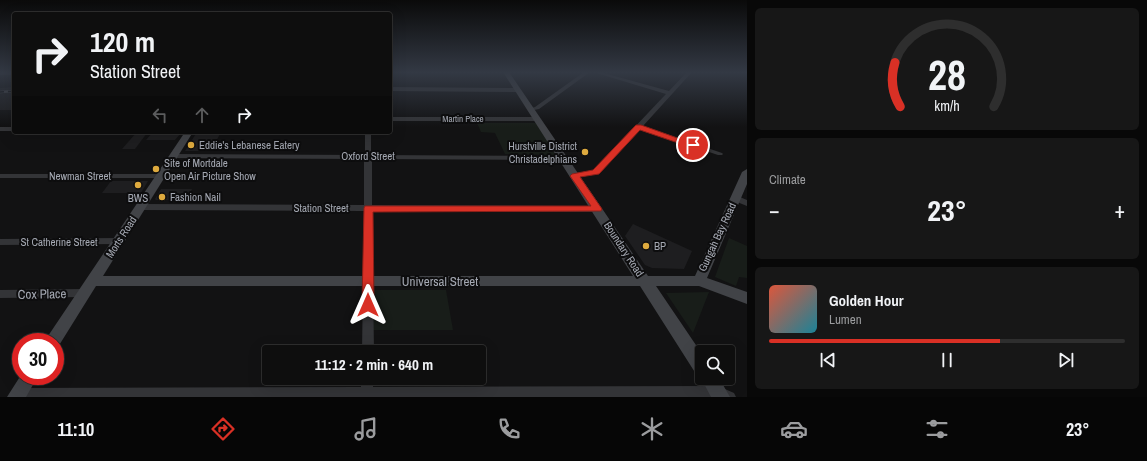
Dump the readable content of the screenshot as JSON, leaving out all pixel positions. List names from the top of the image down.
{
  "streets": {
    "street": [
      "Martin Place",
      "Oxford Street",
      "Newman Street",
      "Station Street",
      "Morts Road",
      "Gungah Bay Road",
      "St Catherine Street",
      "Boundary Road",
      "Universal Street",
      "Cox Place"
    ]
  },
  "crossings": [
    ["Martin Place", "Boundary Road"],
    ["Oxford Street", "Morts Road"],
    ["Oxford Street", "Boundary Road"],
    ["Newman Street", "Morts Road"],
    ["Station Street", "Morts Road"],
    ["Station Street", "Boundary Road"],
    ["Morts Road", "St Catherine Street"],
    ["Morts Road", "Universal Street"],
    ["Morts Road", "Cox Place"],
    ["Gungah Bay Road", "Universal Street"],
    ["Boundary Road", "Universal Street"],
    ["Universal Street", "Cox Place"]
  ],
  "places": [
    "Eddie's Lebanese Eatery",
    "Hurstville District Christadelphians",
    "Site of Mortdale Open Air Picture Show",
    "BWS",
    "Fashion Nail",
    "BP"
  ],
  "page": {
    "turn": ["120 m", "Station Street"],
    "tile": "Climate",
    "heat": ["−", "23°", "+"],
    "song": ["Golden Hour", "Lumen"],
    "limit": "30",
    "trip": "11:12 · 2 min · 640 m",
    "tabs": ["11:10", "23°"],
    "gauge": ["28", "km/h"]
  }
}
